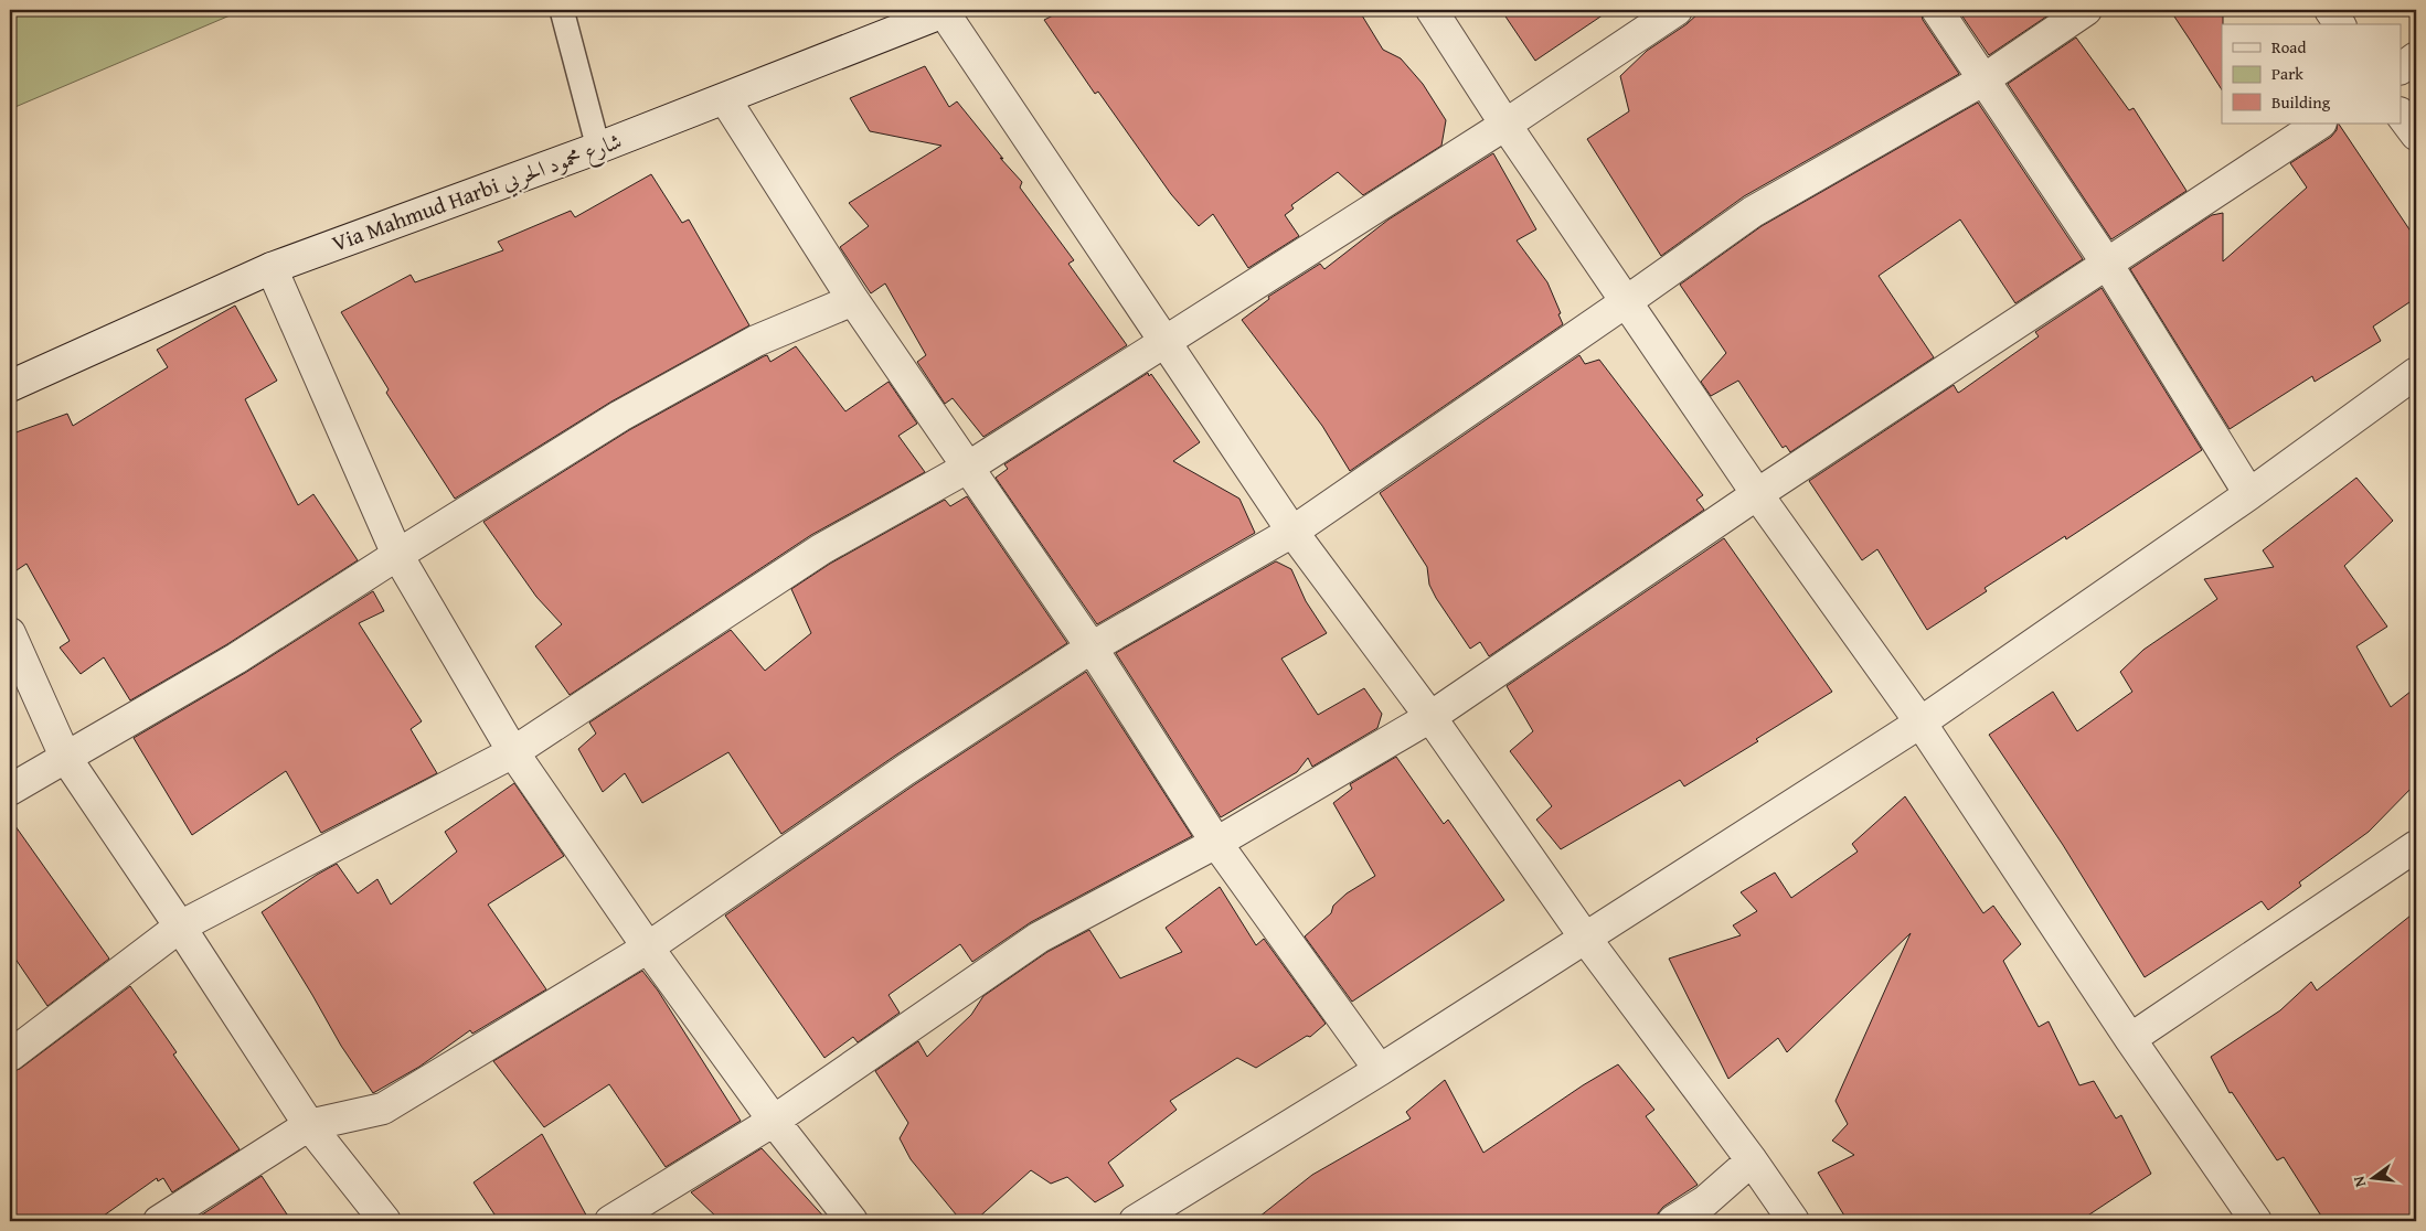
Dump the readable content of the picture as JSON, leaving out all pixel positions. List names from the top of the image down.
{
  "streets": {
    "street": ["Via Mahmud Harbi شارع محمود الحربي"]
  },
  "legend": ["Road", "Park", "Building"],
  "north": "left"
}
